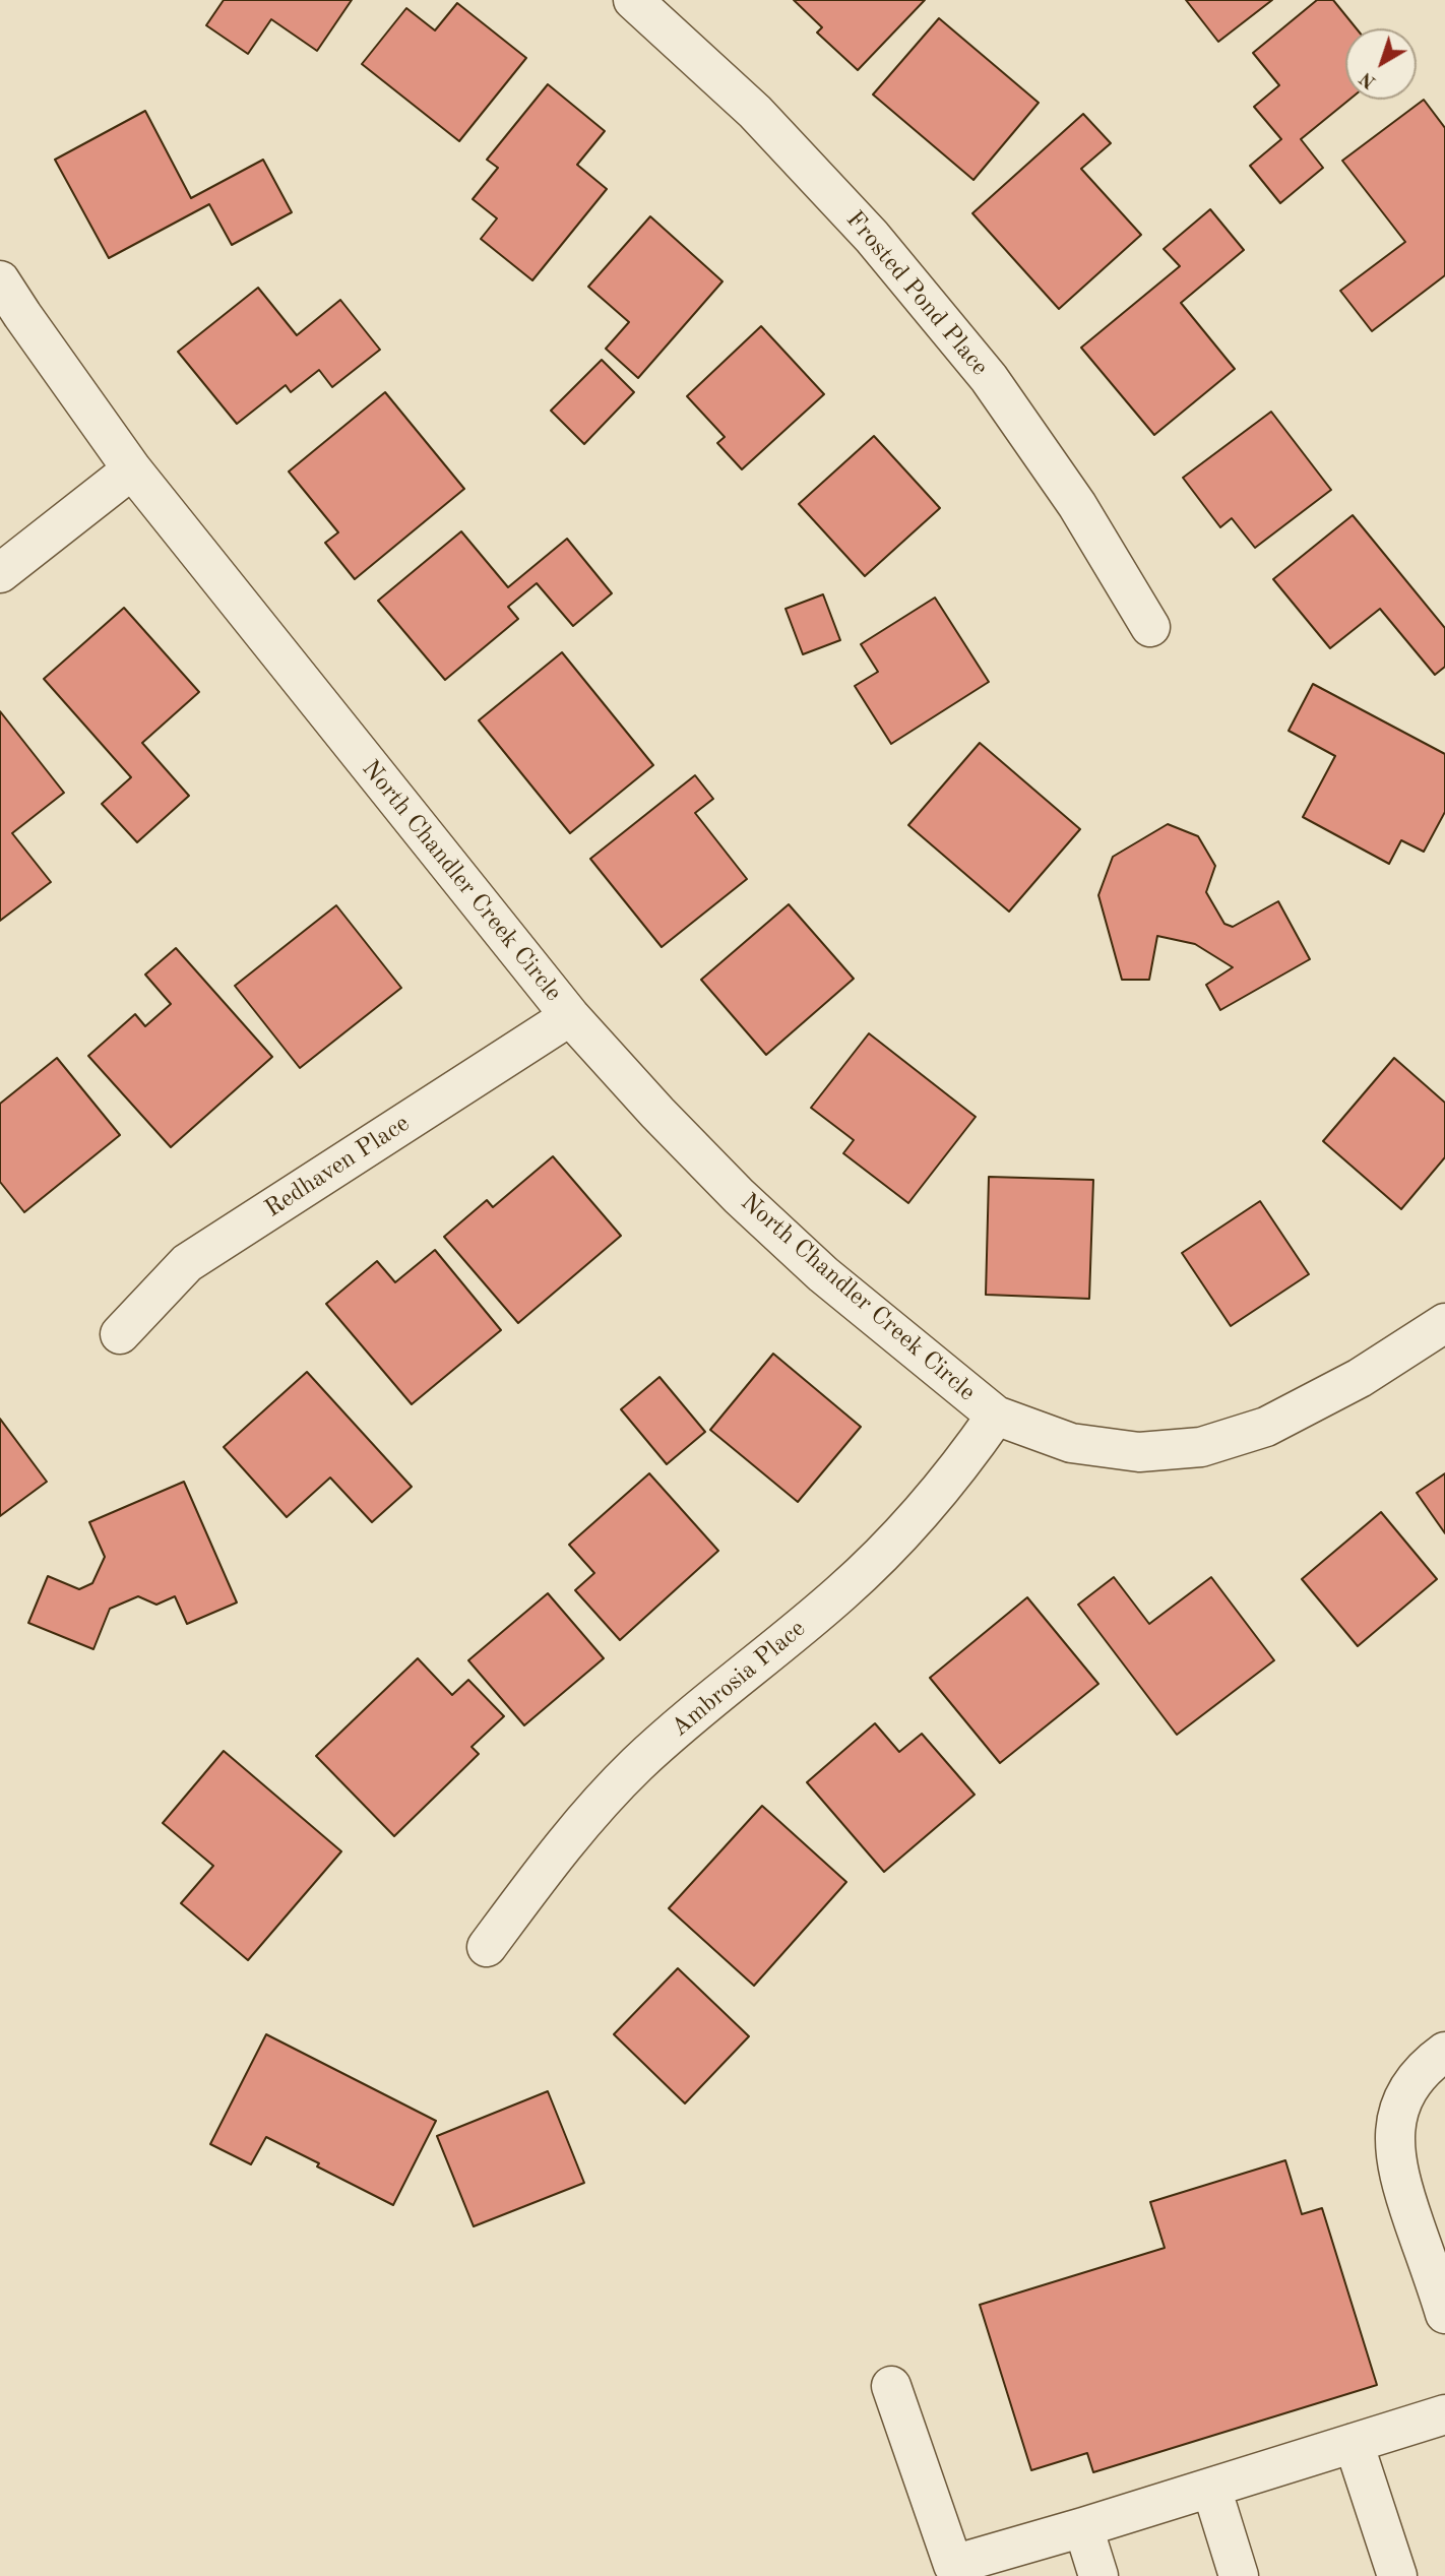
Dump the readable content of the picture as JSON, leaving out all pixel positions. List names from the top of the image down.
{
  "streets": {
    "street": [
      "Frosted Pond Place",
      "North Chandler Creek Circle",
      "Redhaven Place",
      "Ambrosia Place"
    ]
  },
  "crossings": [
    ["North Chandler Creek Circle", "Redhaven Place"],
    ["North Chandler Creek Circle", "Ambrosia Place"]
  ],
  "north": "bottom left"
}
